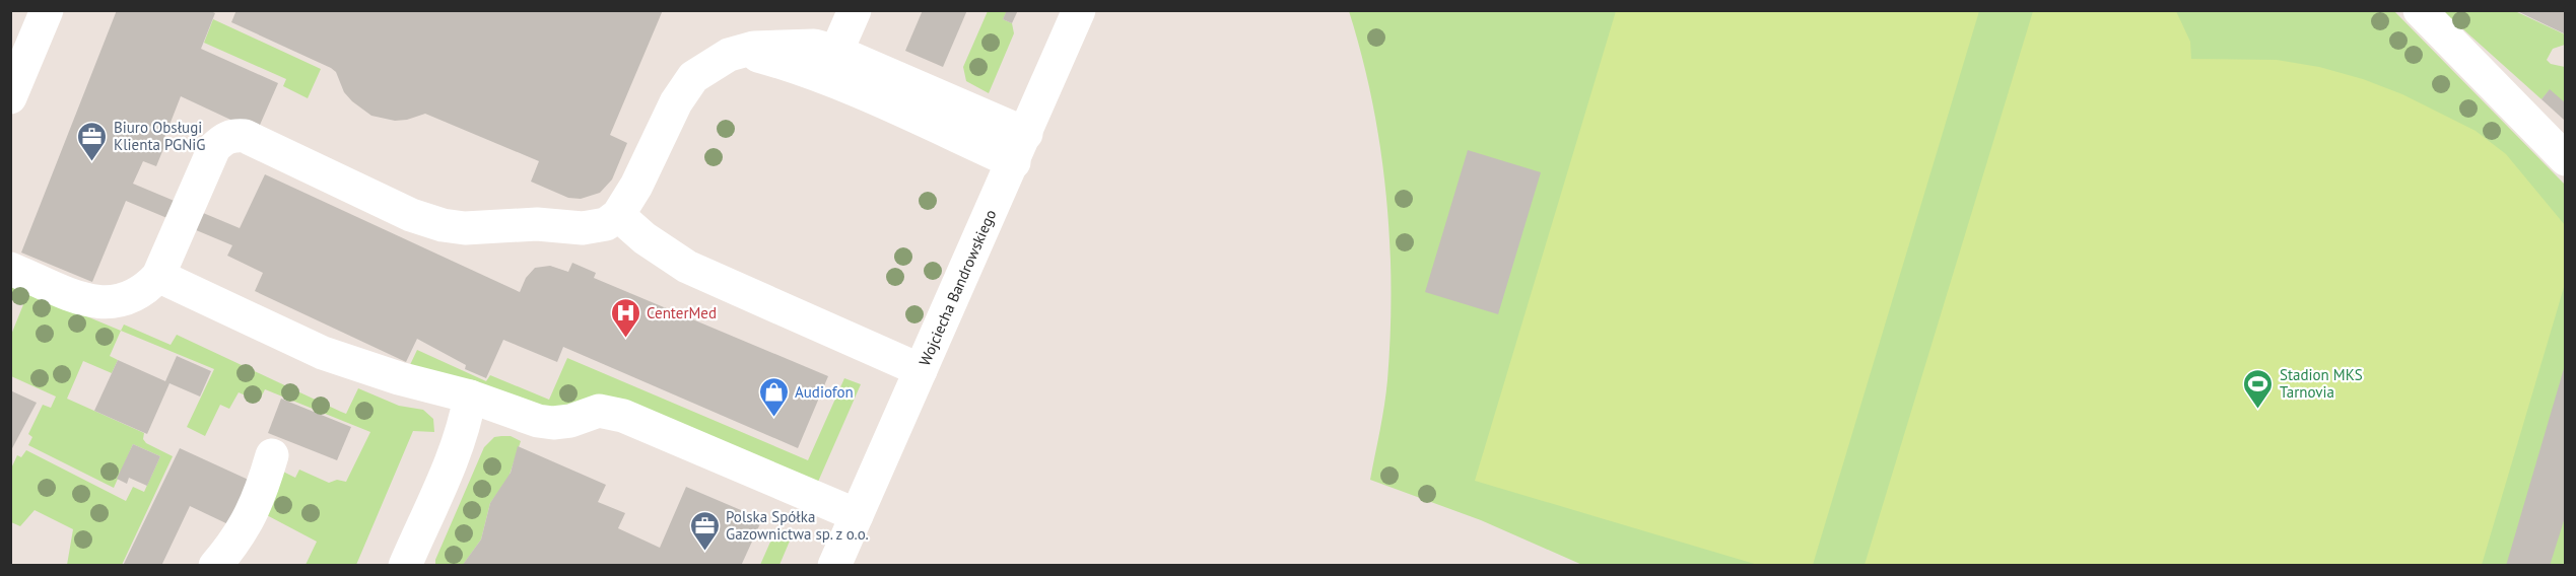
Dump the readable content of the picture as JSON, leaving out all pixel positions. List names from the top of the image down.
{
  "streets": {
    "street": ["Wojciecha Bandrowskiego"]
  },
  "places": {
    "office": ["Biuro Obsługi Klienta PGNiG", "Polska Spółka Gazownictwa sp. z o.o."],
    "hospital": ["CenterMed"],
    "sports": ["Stadion MKS Tarnovia"],
    "shop": ["Audiofon"]
  }
}
